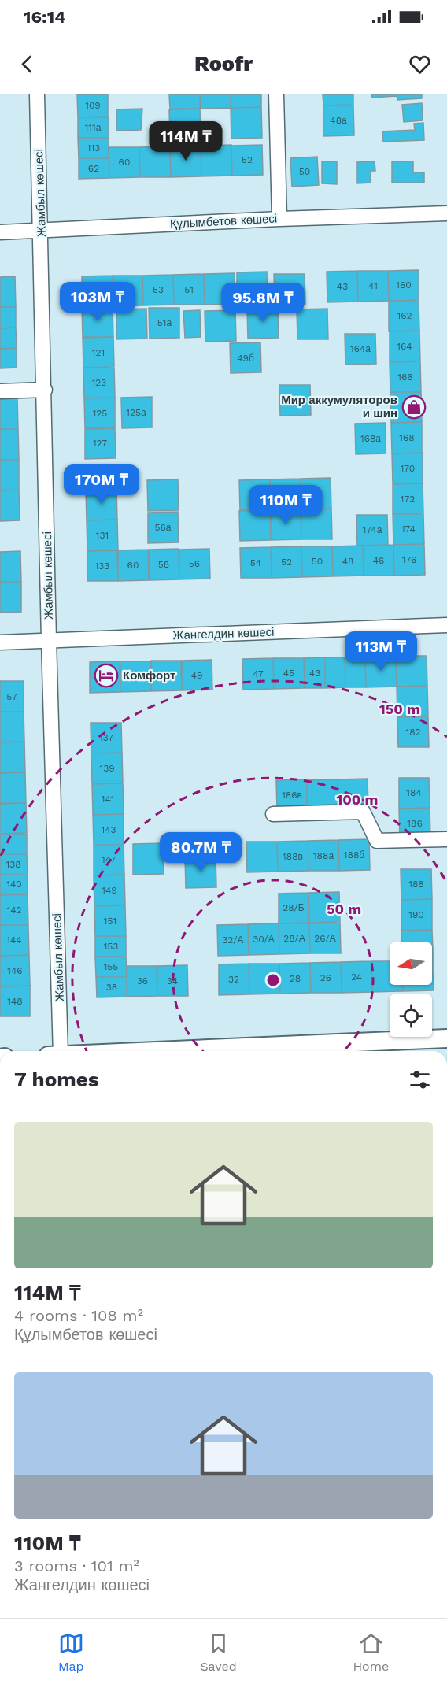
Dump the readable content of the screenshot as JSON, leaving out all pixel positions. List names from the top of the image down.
{
  "streets": {
    "street": ["Жамбыл көшесі", "Құлымбетов көшесі", "Жангелдин көшесі"]
  },
  "crossings": [
    ["Жамбыл көшесі", "Құлымбетов көшесі"],
    ["Жамбыл көшесі", "Жангелдин көшесі"]
  ],
  "places": {
    "shop": ["Мир аккумуляторов и шин"],
    "hotel": ["Комфорт"]
  },
  "house_numbers": [
    "109",
    "48а",
    "111а",
    "113",
    "52",
    "60",
    "62",
    "50",
    "160",
    "41",
    "43",
    "53",
    "51",
    "162",
    "51а",
    "164",
    "164а",
    "121",
    "49б",
    "166",
    "123",
    "125а",
    "125",
    "168",
    "168а",
    "127",
    "170",
    "172",
    "56а",
    "174",
    "174а",
    "131",
    "176",
    "46",
    "50",
    "48",
    "52",
    "54",
    "56",
    "58",
    "60",
    "133",
    "45",
    "43",
    "47",
    "49",
    "57",
    "182",
    "137",
    "139",
    "184",
    "186в",
    "141",
    "186",
    "143",
    "188б",
    "188а",
    "188в",
    "147",
    "138",
    "140",
    "188",
    "149",
    "28/Б",
    "142",
    "190",
    "151",
    "28/А",
    "26/А",
    "30/А",
    "144",
    "32/А",
    "153",
    "155",
    "146",
    "24",
    "26",
    "28",
    "32",
    "36",
    "34",
    "38",
    "148"
  ],
  "north": "left",
  "page": {
    "status": "16:14",
    "header": "Roofr",
    "price": [
      "114M ₸",
      "103M ₸",
      "95.8M ₸",
      "170M ₸",
      "110M ₸",
      "113M ₸",
      "80.7M ₸"
    ],
    "heading": "7 homes",
    "list": [
      {
        "name": "114M ₸",
        "note": "4 rooms · 108 m² · Құлымбетов көшесі"
      },
      {
        "name": "110M ₸",
        "note": "3 rooms · 101 m² · Жангелдин көшесі"
      }
    ],
    "tabs": ["Map", "Saved", "Home"]
  },
  "rings": ["150 m", "100 m", "50 m"]
}
